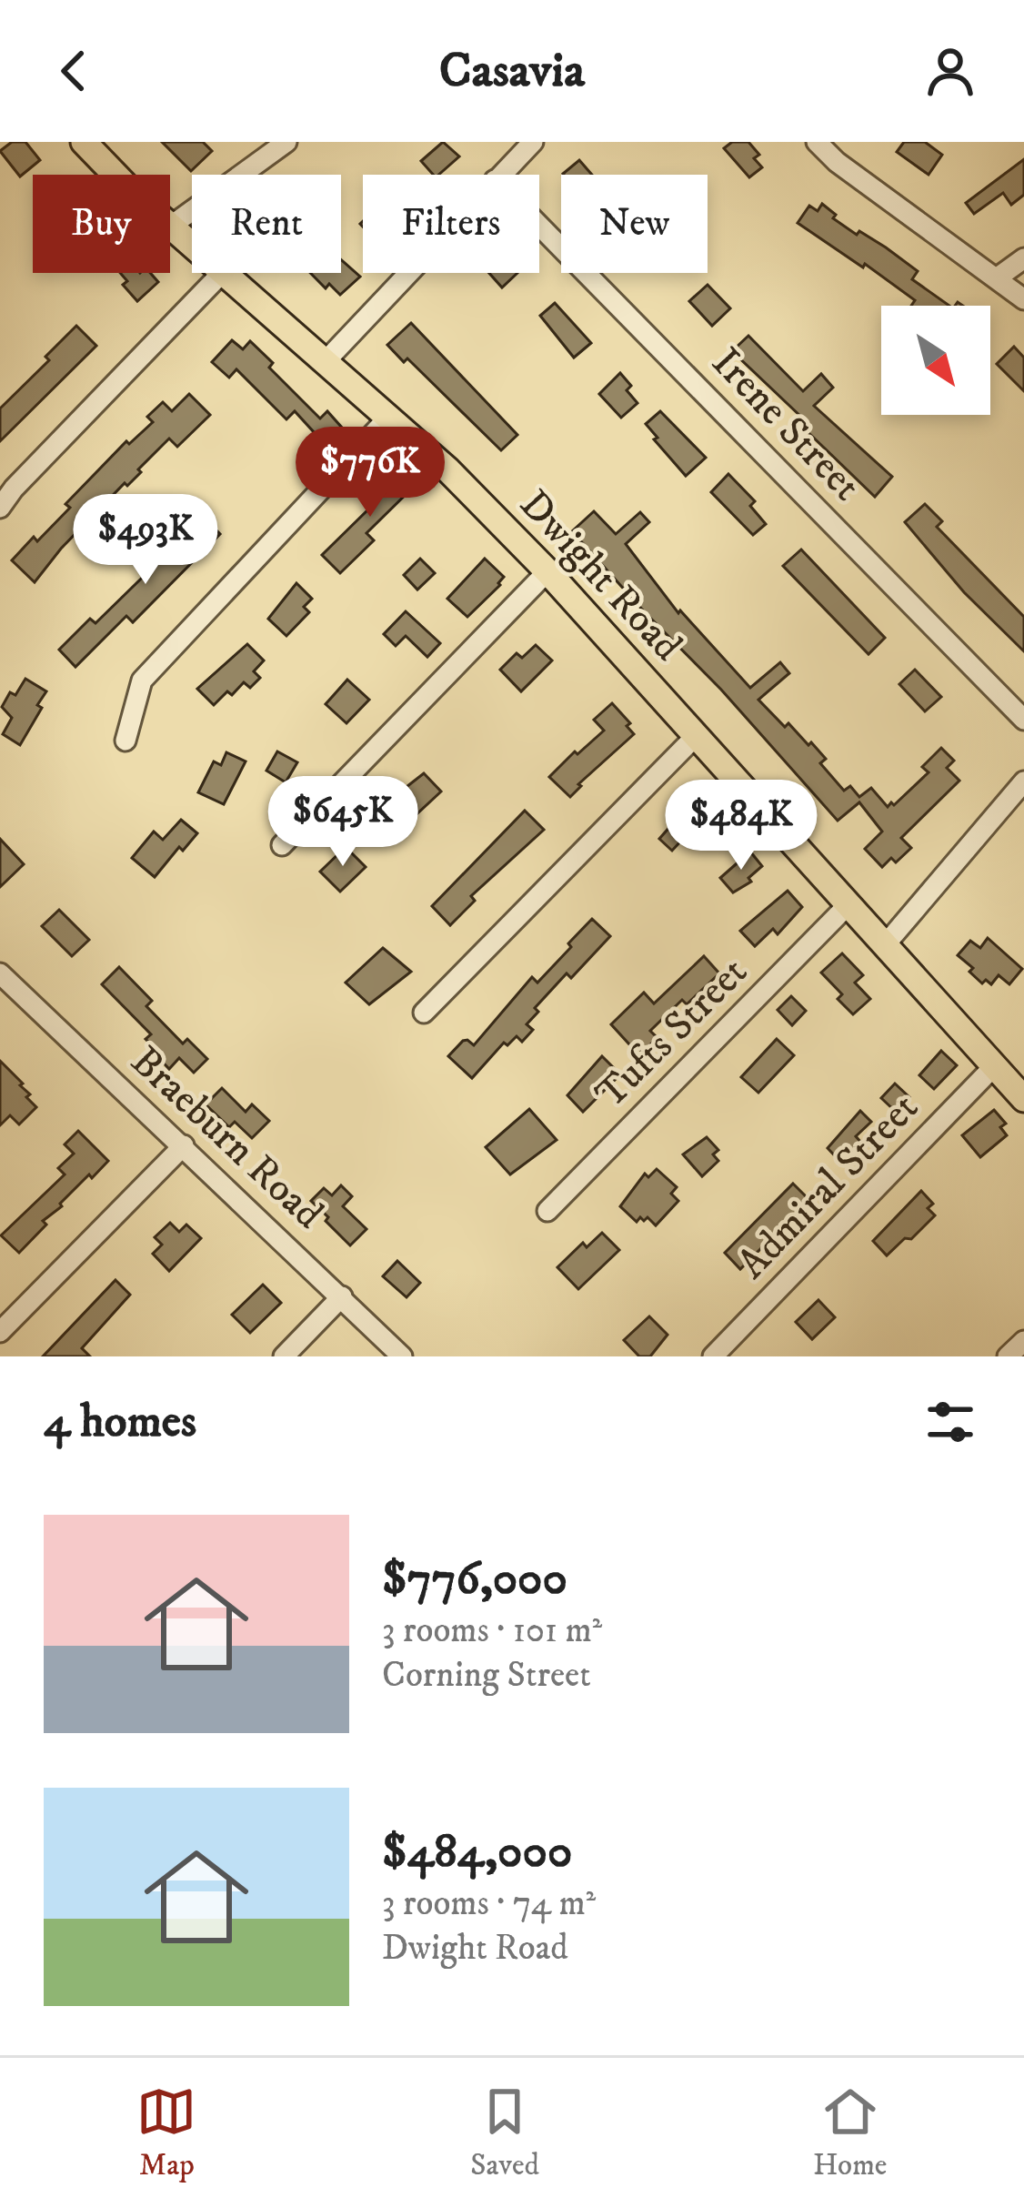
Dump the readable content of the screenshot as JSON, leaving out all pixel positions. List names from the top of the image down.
{
  "streets": {
    "main road": ["Dwight Road"],
    "street": [
      "Irene Street",
      "Tufts Street",
      "Braeburn Road",
      "Admiral Street"
    ]
  },
  "crossings": [
    ["Dwight Road", "Tufts Street"],
    ["Dwight Road", "Admiral Street"]
  ],
  "north": "bottom right",
  "page": {
    "header": "Casavia",
    "chip": [
      "Buy",
      "Rent",
      "Filters",
      "New"
    ],
    "price": [
      "$776K",
      "$493K",
      "$645K",
      "$484K"
    ],
    "heading": "4 homes",
    "list": [
      {
        "name": "$776,000",
        "note": "3 rooms · 101 m² · Corning Street"
      },
      {
        "name": "$484,000",
        "note": "3 rooms · 74 m² · Dwight Road"
      }
    ],
    "tabs": ["Map", "Saved", "Home"]
  }
}
